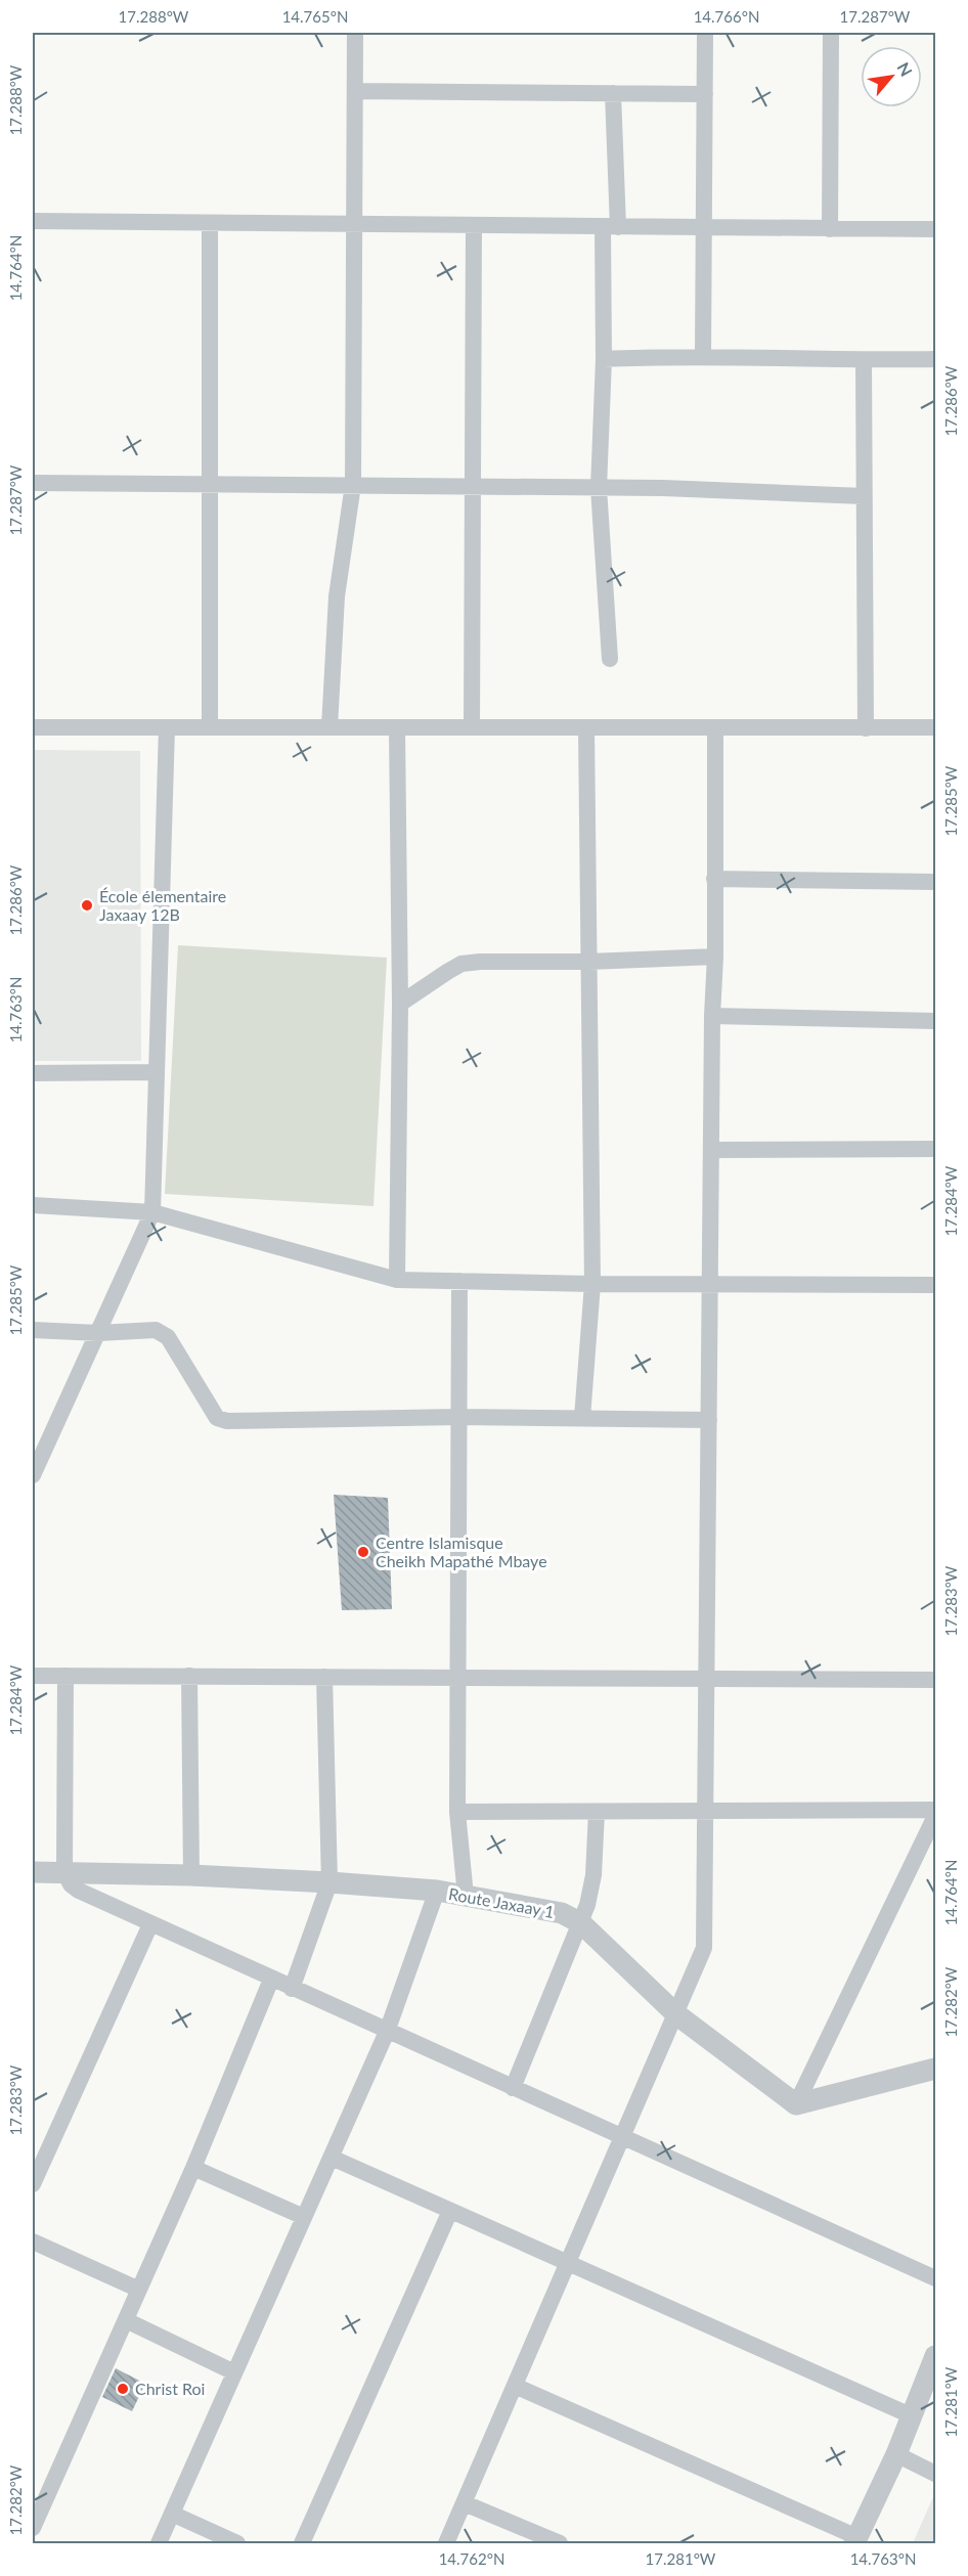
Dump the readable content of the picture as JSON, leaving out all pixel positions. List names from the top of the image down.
{
  "streets": {
    "street": ["Route Jaxaay 1"]
  },
  "places": ["École élementaire Jaxaay 12B", "Centre Islamisque Cheikh Mapathé Mbaye", "Christ Roi"],
  "north": "top right",
  "coordinates": [
    "17.288°W",
    "14.765°N",
    "14.766°N",
    "17.287°W",
    "14.764°N",
    "17.286°W",
    "17.285°W",
    "14.763°N",
    "17.284°W",
    "17.283°W",
    "17.282°W",
    "17.281°W",
    "14.762°N"
  ]
}
